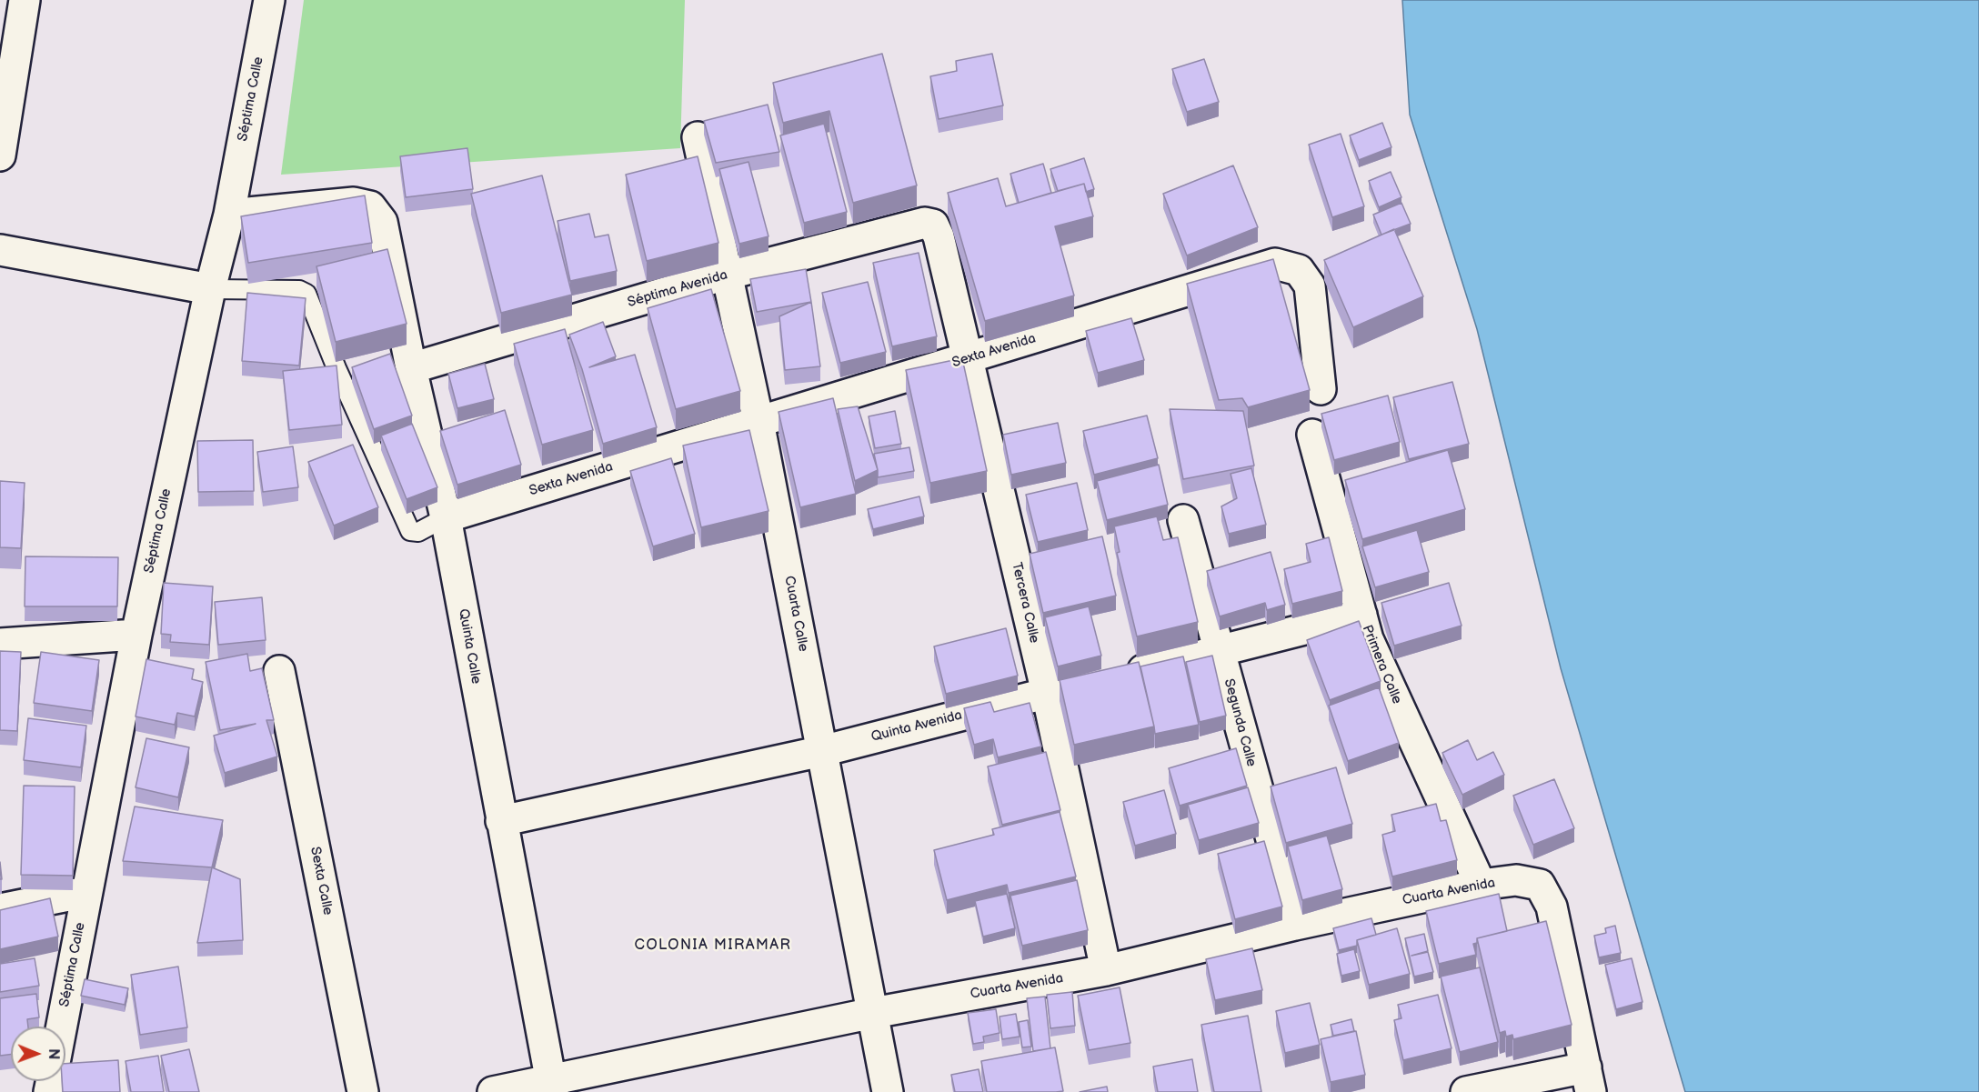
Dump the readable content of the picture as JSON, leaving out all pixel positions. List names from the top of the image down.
{
  "streets": {
    "street": [
      "Séptima Calle",
      "Séptima Avenida",
      "Sexta Avenida",
      "Tercera Calle",
      "Cuarta Calle",
      "Quinta Calle",
      "Primera Calle",
      "Segunda Calle",
      "Quinta Avenida",
      "Sexta Calle",
      "Cuarta Avenida"
    ]
  },
  "crossings": [
    ["Séptima Calle", "Quinta Calle"],
    ["Séptima Avenida", "Tercera Calle"],
    ["Séptima Avenida", "Cuarta Calle"],
    ["Séptima Avenida", "Quinta Calle"],
    ["Sexta Avenida", "Tercera Calle"],
    ["Sexta Avenida", "Cuarta Calle"],
    ["Sexta Avenida", "Quinta Calle"],
    ["Tercera Calle", "Quinta Avenida"],
    ["Tercera Calle", "Cuarta Avenida"],
    ["Cuarta Calle", "Quinta Avenida"],
    ["Cuarta Calle", "Cuarta Avenida"],
    ["Quinta Calle", "Quinta Avenida"],
    ["Quinta Calle", "Cuarta Avenida"],
    ["Primera Calle", "Cuarta Avenida"],
    ["Segunda Calle", "Cuarta Avenida"]
  ],
  "districts": ["COLONIA MIRAMAR"],
  "north": "right"
}
